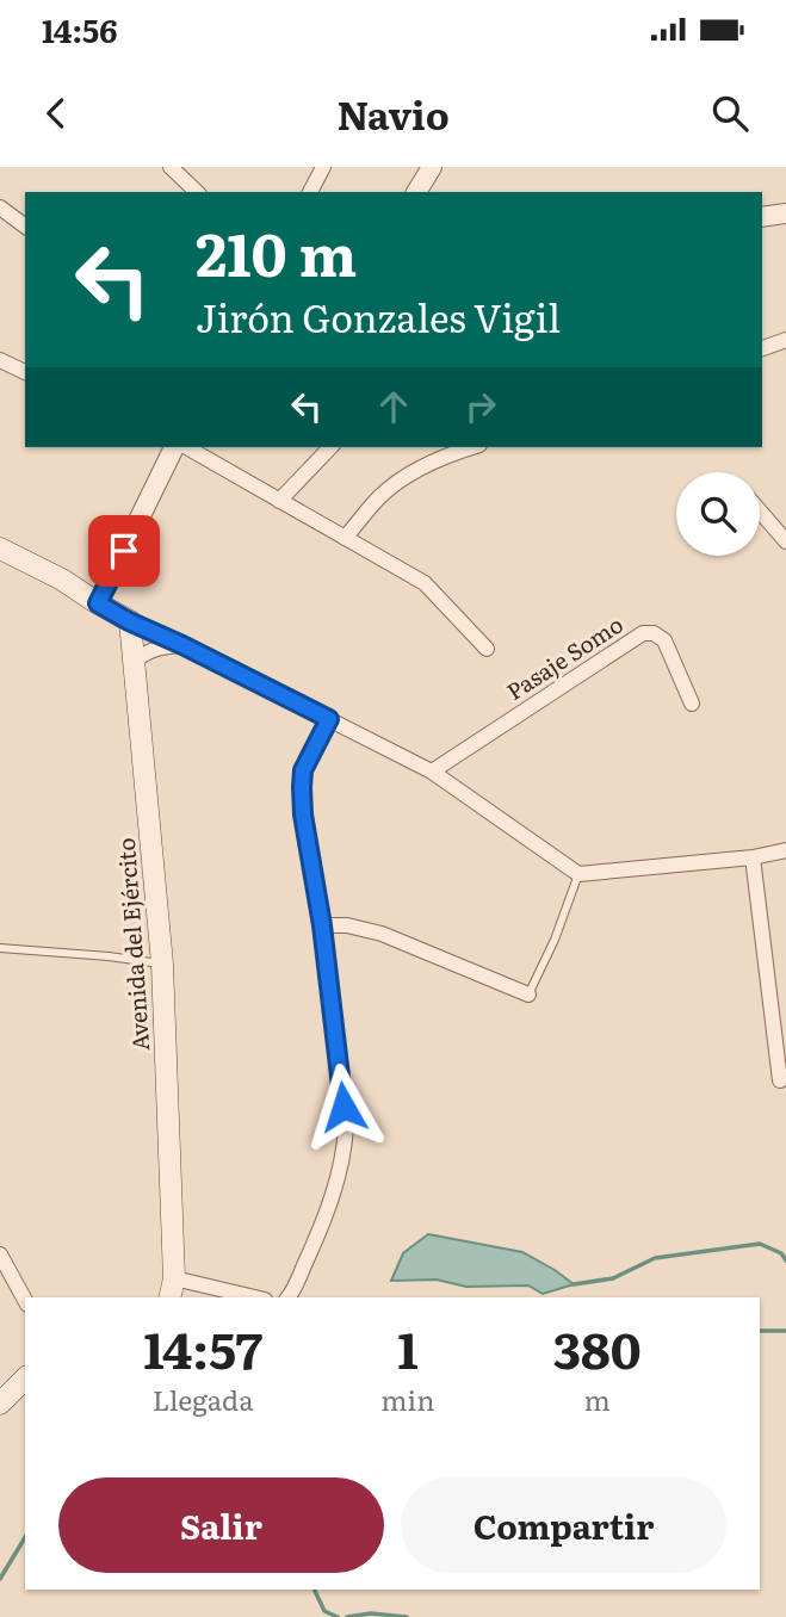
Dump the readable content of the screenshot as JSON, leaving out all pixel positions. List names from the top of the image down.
{
  "streets": {
    "main road": ["Avenida del Ejército"],
    "street": ["Pasaje Somo"]
  },
  "page": {
    "status": "14:56",
    "header": "Navio",
    "turn": ["210 m", "Jirón Gonzales Vigil"],
    "eta": [
      "14:57",
      "Llegada",
      "1",
      "min",
      "380",
      "m"
    ],
    "buttons": ["Salir", "Compartir"]
  }
}
